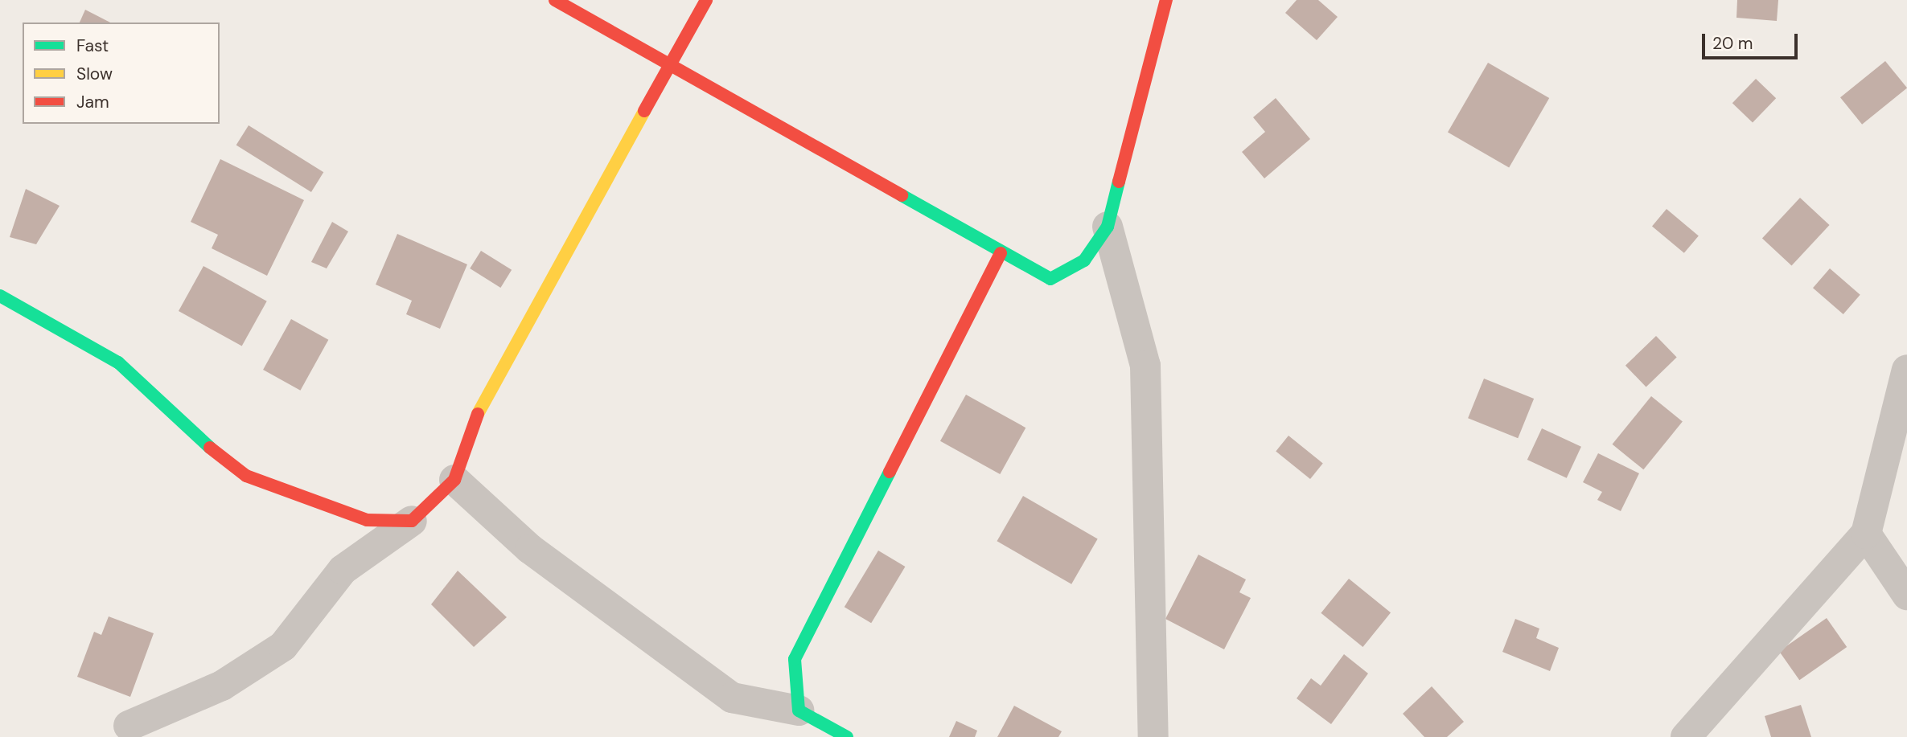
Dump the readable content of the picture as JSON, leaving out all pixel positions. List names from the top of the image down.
{
  "legend": ["Fast", "Slow", "Jam"],
  "scale_bar": "20 m"
}
